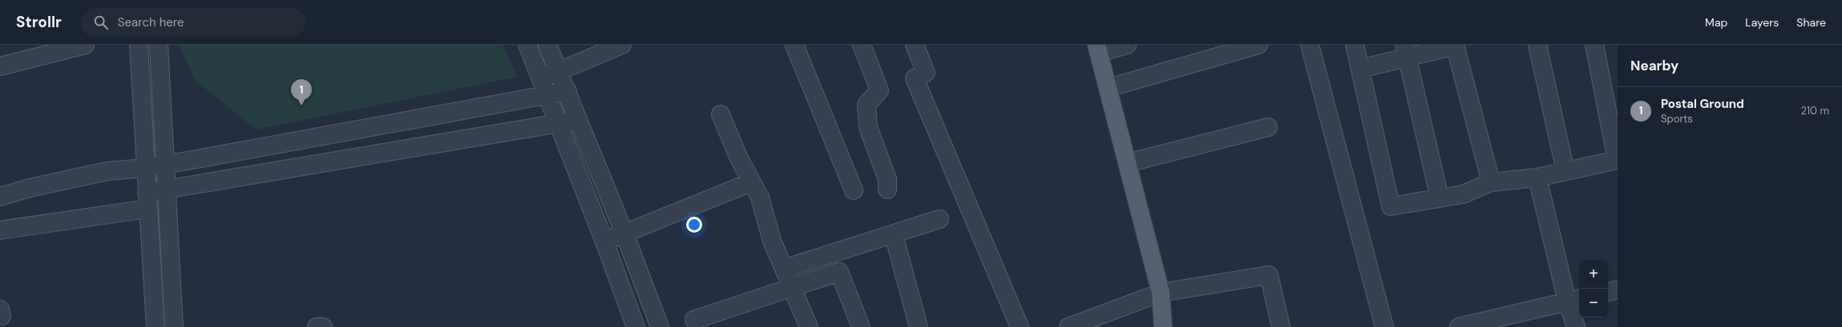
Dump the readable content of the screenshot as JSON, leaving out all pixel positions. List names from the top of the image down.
{
  "page": {
    "header": "Strollr",
    "search": "Search here",
    "nav": ["Map", "Layers", "Share"],
    "heading": "Nearby",
    "pins": "1",
    "list": [
      {
        "mark": "1",
        "name": "Postal Ground",
        "note": "Sports",
        "value": "210 m"
      }
    ],
    "map_buttons": ["+", "−"]
  }
}
